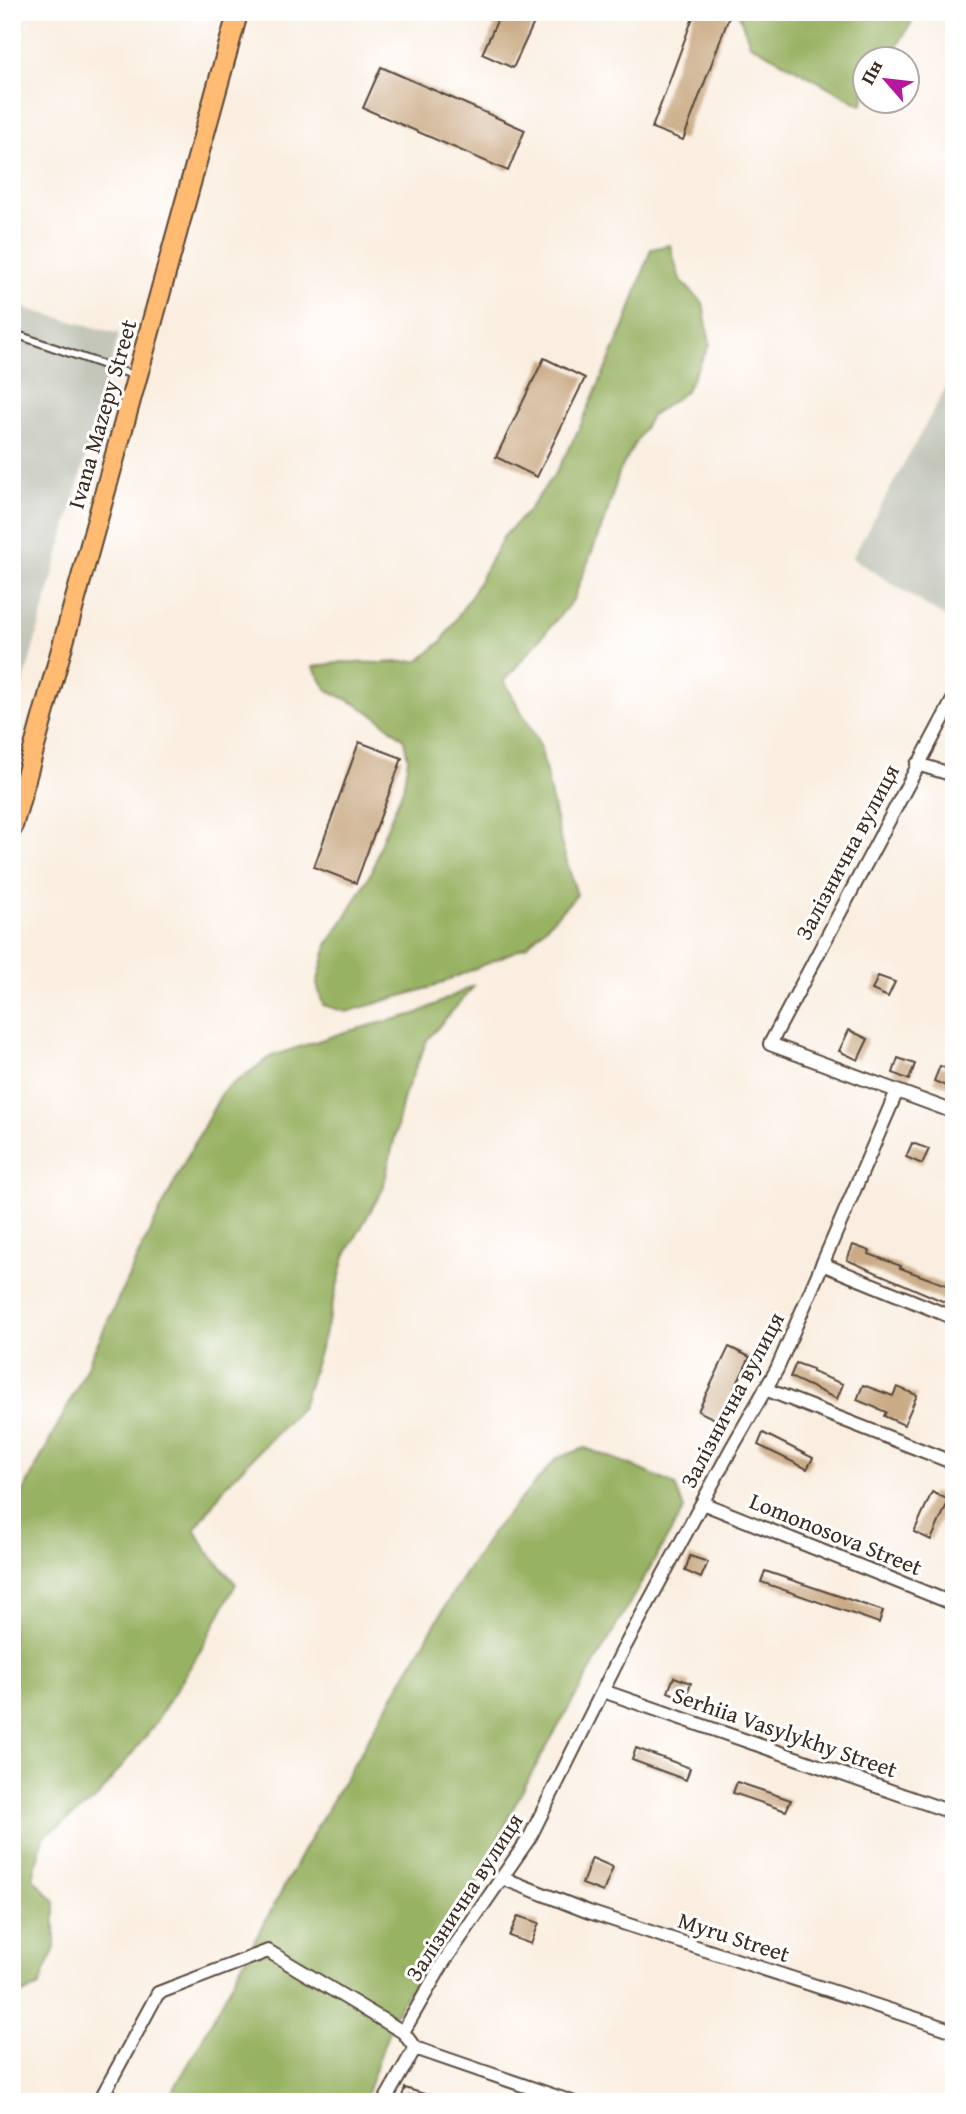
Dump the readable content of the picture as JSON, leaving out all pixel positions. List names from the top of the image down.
{
  "streets": {
    "main road": ["Ivana Mazepy Street"],
    "street": [
      "Залізнична вулиця",
      "Lomonosova Street",
      "Serhiia Vasylykhy Street",
      "Myru Street"
    ]
  },
  "crossings": [
    ["Залізнична вулиця", "Lomonosova Street"],
    ["Залізнична вулиця", "Serhiia Vasylykhy Street"],
    ["Залізнична вулиця", "Myru Street"]
  ],
  "north": "top left"
}
